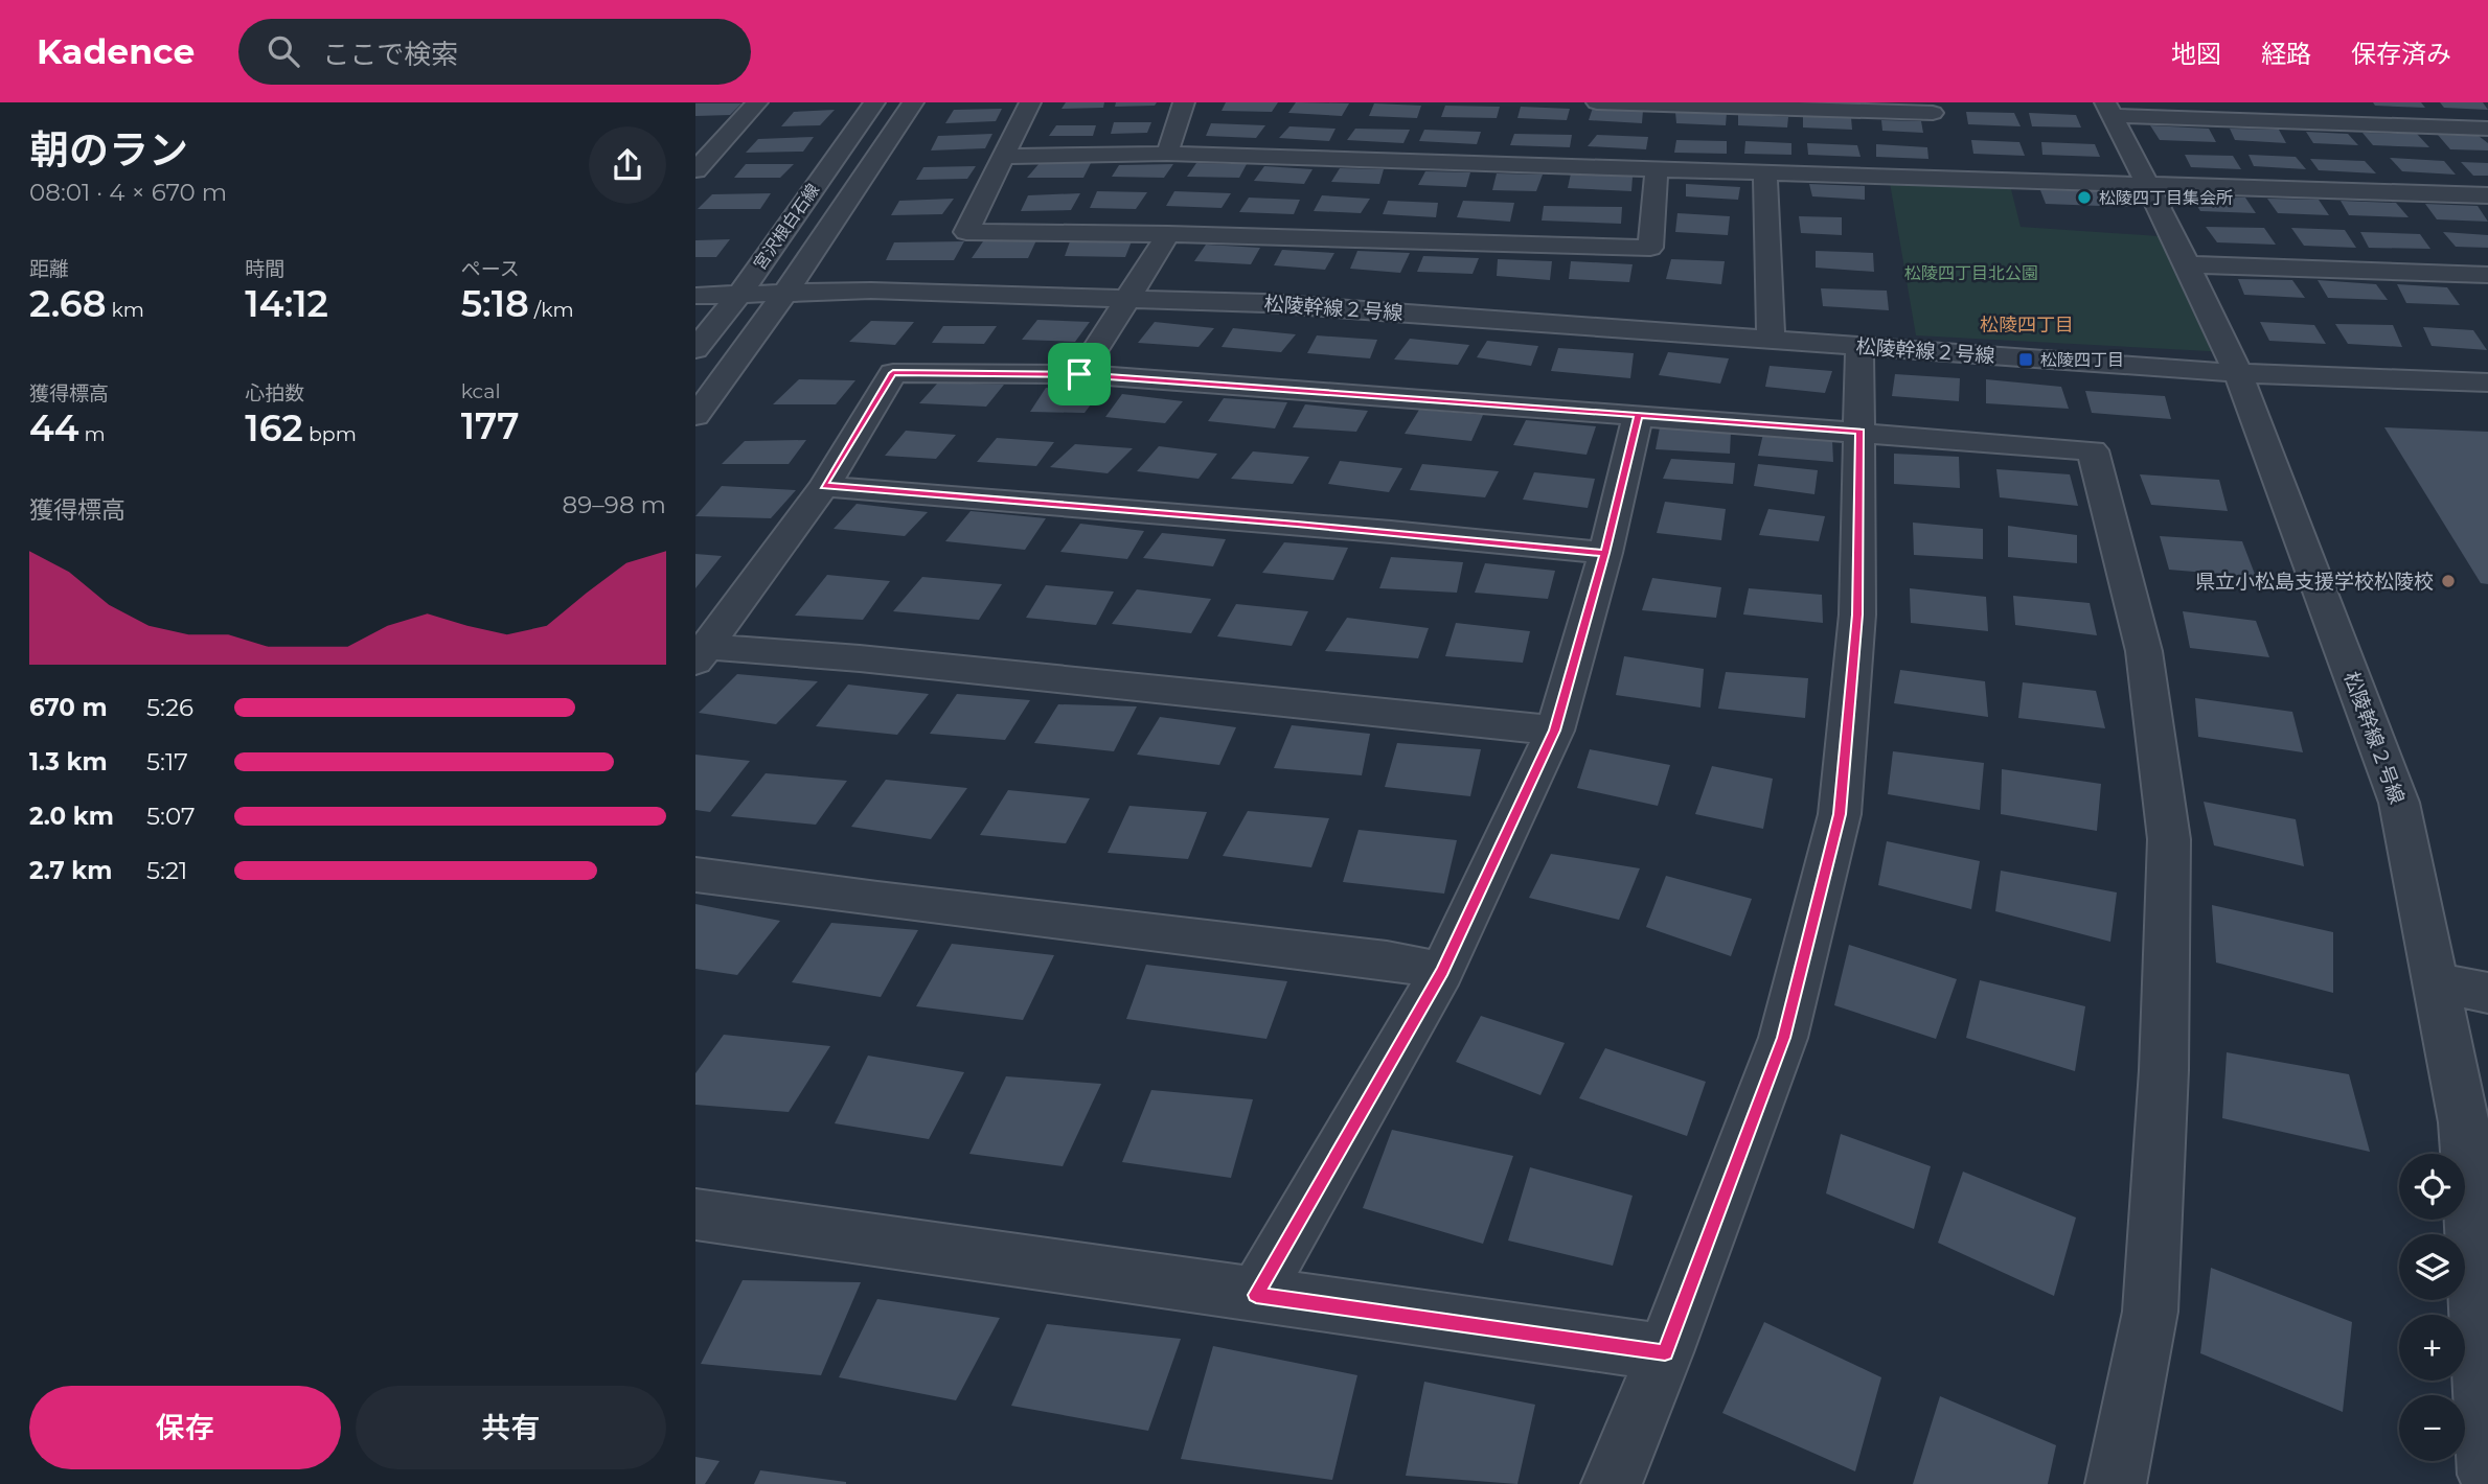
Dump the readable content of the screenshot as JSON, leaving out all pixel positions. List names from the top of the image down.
{
  "streets": {
    "street": ["宮沢根白石線", "松陵幹線２号線"]
  },
  "crossings": [
    ["宮沢根白石線", "松陵幹線２号線"]
  ],
  "districts": ["松陵四丁目"],
  "parks": ["松陵四丁目北公園"],
  "places": {
    "other": ["松陵四丁目集会所", "県立小松島支援学校松陵校"],
    "transit": ["松陵四丁目"]
  },
  "page": {
    "header": "Kadence",
    "search": "ここで検索",
    "nav": ["地図", "経路", "保存済み"],
    "heading": ["朝のラン", "08:01 · 4 × 670 m"],
    "stats": [
      ["距離", "2.68 km"],
      ["時間", "14:12"],
      ["ペース", "5:18 /km"],
      ["獲得標高", "44 m"],
      ["心拍数", "162 bpm"],
      ["kcal", "177"]
    ],
    "chart": ["獲得標高", "89–98 m"],
    "list": [
      {
        "name": "670 m",
        "note": "5:26"
      },
      {
        "name": "1.3 km",
        "note": "5:17"
      },
      {
        "name": "2.0 km",
        "note": "5:07"
      },
      {
        "name": "2.7 km",
        "note": "5:21"
      }
    ],
    "map_buttons": ["+", "−"],
    "buttons": ["保存", "共有"]
  }
}
